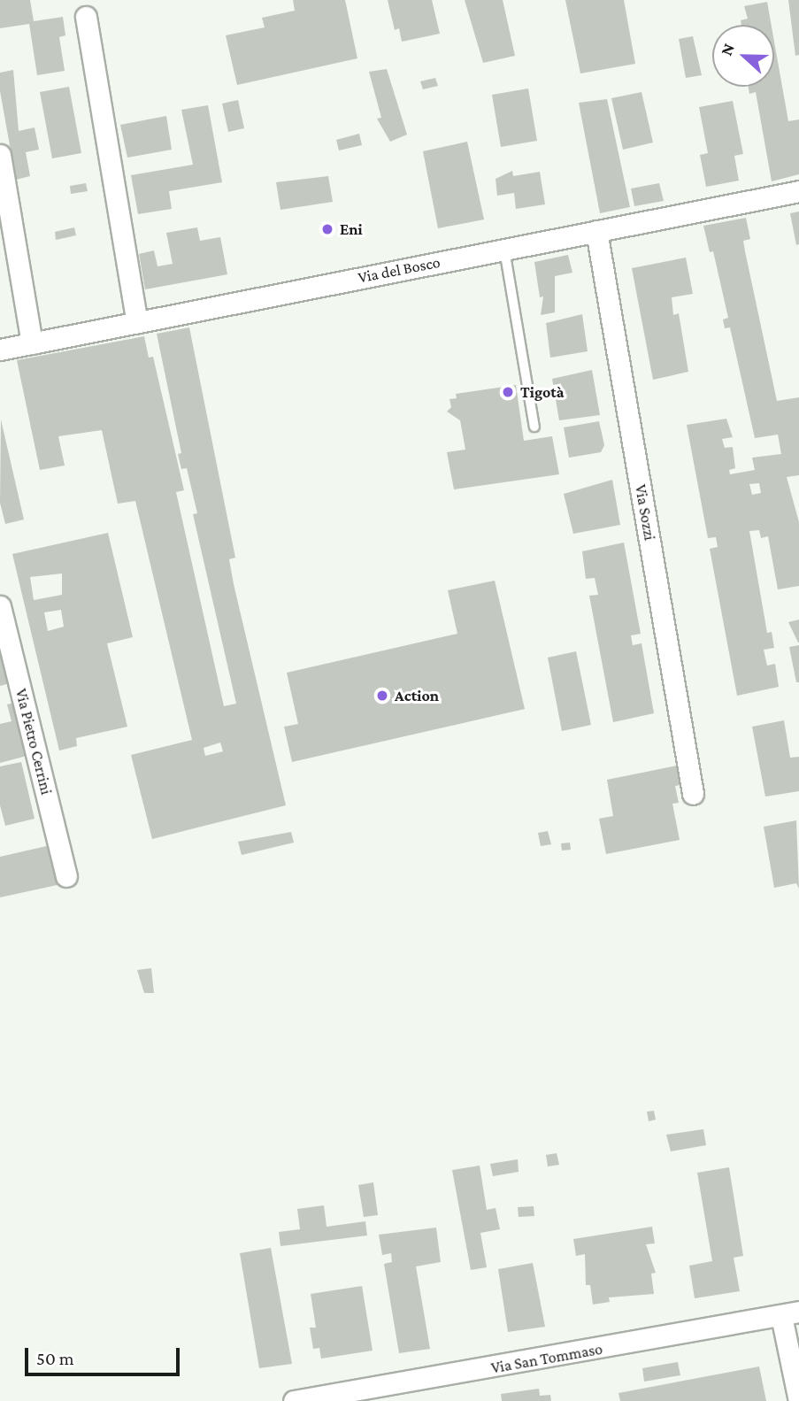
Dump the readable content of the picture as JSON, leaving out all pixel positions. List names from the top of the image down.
{
  "streets": {
    "street": [
      "Via del Bosco",
      "Via Sozzi",
      "Via Pietro Cerrini",
      "Via San Tommaso"
    ]
  },
  "crossings": [
    ["Via del Bosco", "Via Sozzi"]
  ],
  "places": ["Eni", "Tigotà", "Action"],
  "scale_bar": "50 m",
  "north": "left"
}
